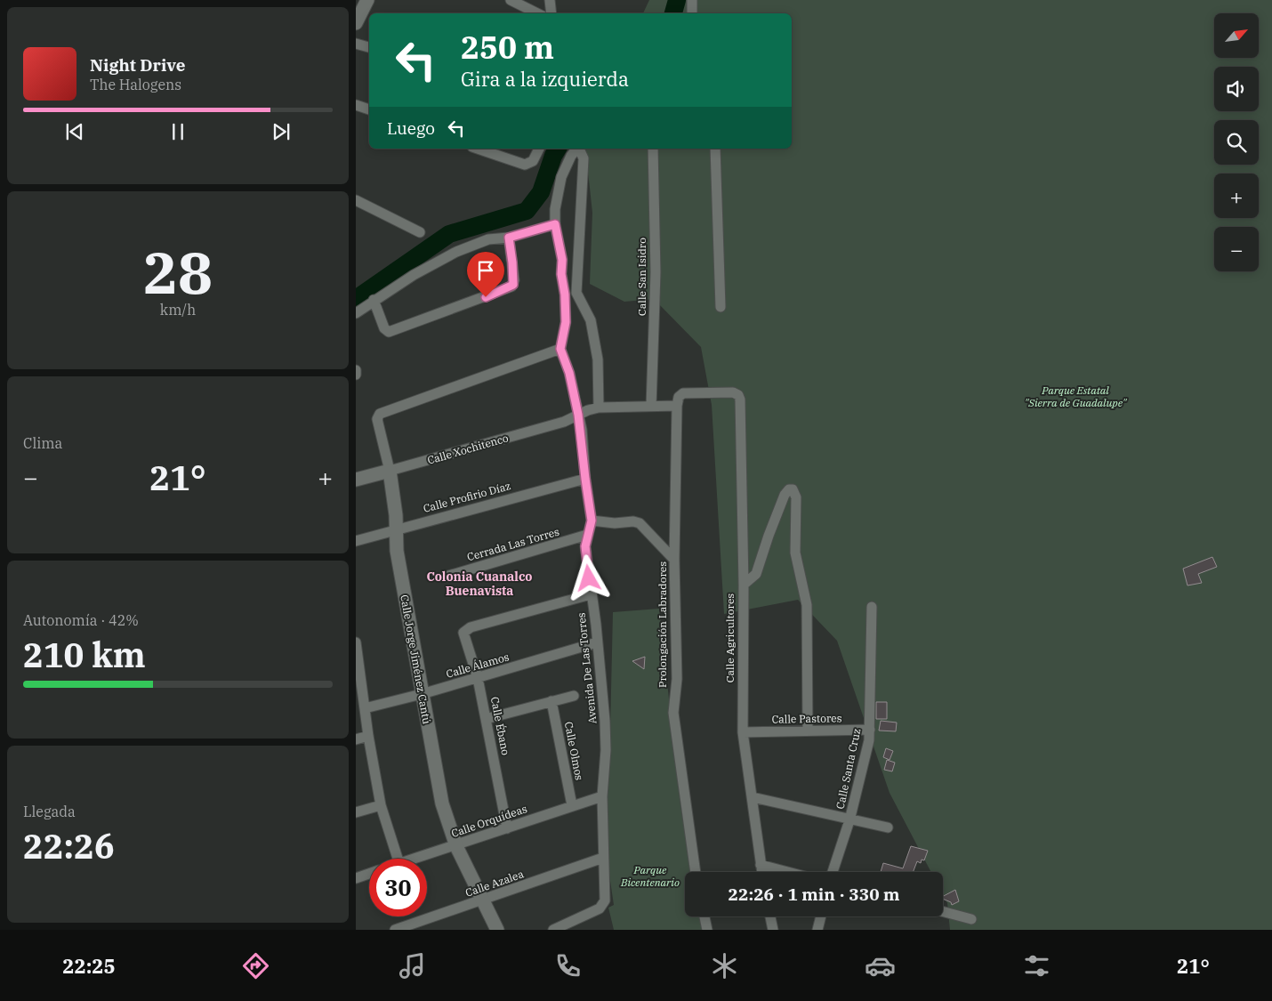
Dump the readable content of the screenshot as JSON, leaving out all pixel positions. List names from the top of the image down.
{
  "streets": {
    "street": [
      "Calle San Isidro",
      "Calle Xochitenco",
      "Calle Profirio Díaz",
      "Cerrada Las Torres",
      "Prolongación Labradores",
      "Calle Agricultores",
      "Calle Jorge Jiménez Cantú",
      "Calle Álamos",
      "Avenida De Las Torres",
      "Calle Pastores",
      "Calle Ébano",
      "Calle Olmos",
      "Calle Santa Cruz",
      "Calle Orquídeas",
      "Calle Azalea"
    ]
  },
  "crossings": [
    ["Calle San Isidro", "Calle Xochitenco"],
    ["Calle Xochitenco", "Prolongación Labradores"],
    ["Calle Xochitenco", "Calle Agricultores"],
    ["Calle Xochitenco", "Calle Jorge Jiménez Cantú"],
    ["Calle Xochitenco", "Avenida De Las Torres"],
    ["Calle Profirio Díaz", "Calle Jorge Jiménez Cantú"],
    ["Calle Profirio Díaz", "Avenida De Las Torres"],
    ["Cerrada Las Torres", "Avenida De Las Torres"],
    ["Calle Agricultores", "Calle Pastores"],
    ["Calle Jorge Jiménez Cantú", "Calle Álamos"],
    ["Calle Jorge Jiménez Cantú", "Calle Orquídeas"],
    ["Calle Jorge Jiménez Cantú", "Calle Azalea"],
    ["Calle Álamos", "Avenida De Las Torres"],
    ["Calle Álamos", "Calle Ébano"],
    ["Avenida De Las Torres", "Calle Ébano"],
    ["Avenida De Las Torres", "Calle Orquídeas"],
    ["Avenida De Las Torres", "Calle Azalea"],
    ["Calle Pastores", "Calle Santa Cruz"],
    ["Calle Ébano", "Calle Orquídeas"],
    ["Calle Olmos", "Calle Orquídeas"]
  ],
  "districts": ["Colonia Cuanalco Buenavista"],
  "parks": ["Parque Estatal \"Sierra de Guadalupe\"", "Parque Bicentenario"],
  "north": "top right",
  "page": {
    "map_buttons": ["+", "−"],
    "turn": ["250 m", "Gira a la izquierda"],
    "song": ["Night Drive", "The Halogens"],
    "then": "Luego",
    "tile": [
      ["28", "km/h"],
      "Clima",
      ["Autonomía · 42%", "210 km"],
      ["Llegada", "22:26"]
    ],
    "heat": ["−", "21°", "+"],
    "limit": "30",
    "trip": "22:26 · 1 min · 330 m",
    "tabs": ["22:25", "21°"]
  }
}
